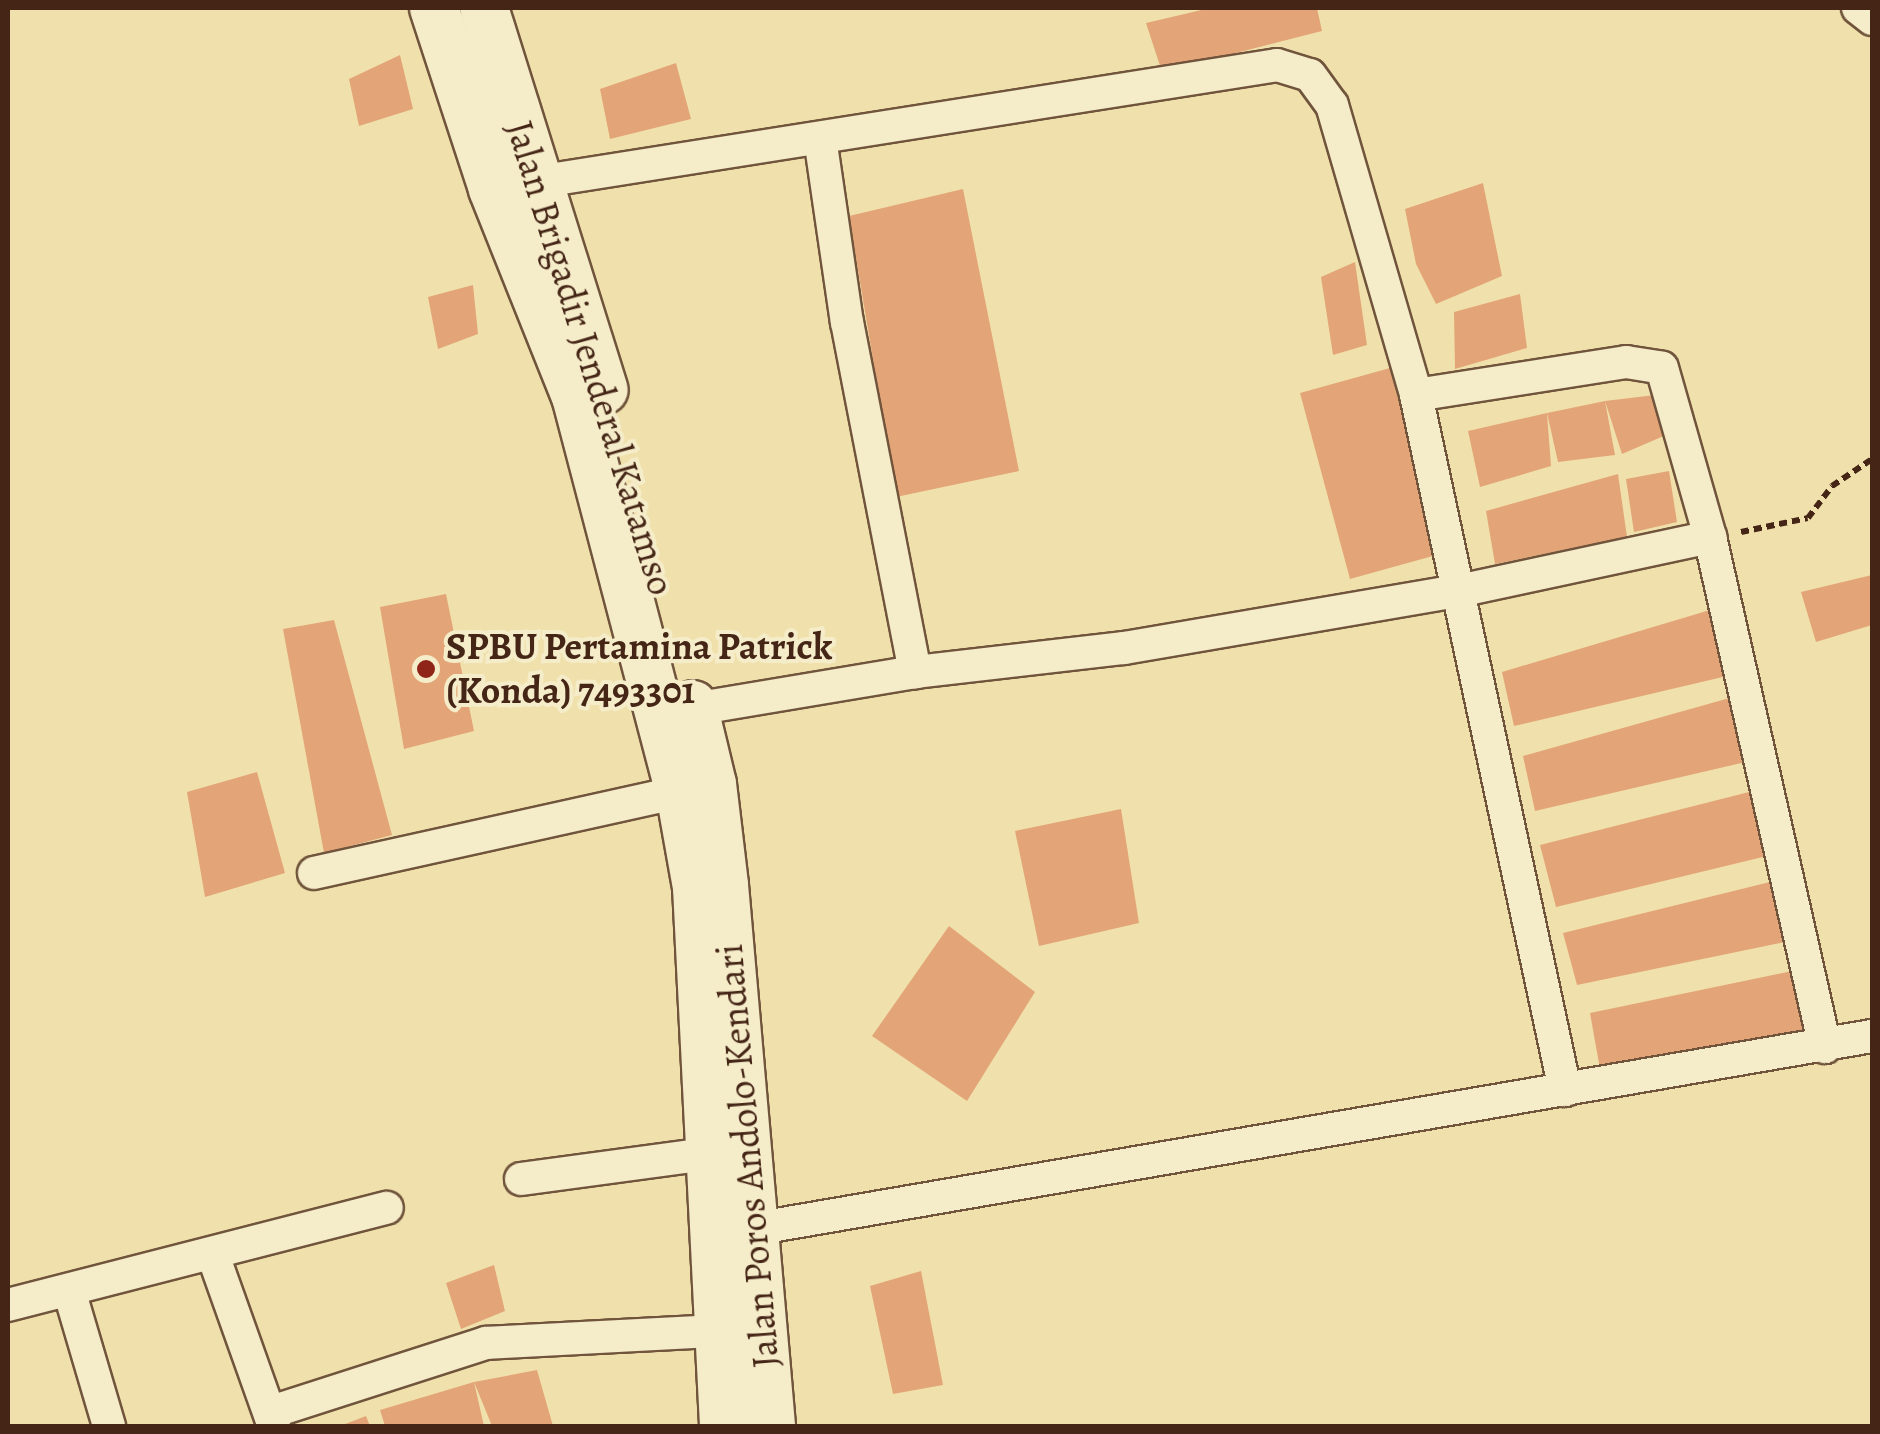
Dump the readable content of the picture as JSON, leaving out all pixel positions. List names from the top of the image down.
{
  "streets": {
    "main road": ["Jalan Brigadir Jenderal Katamso", "Jalan Poros Andolo-Kendari"]
  },
  "crossings": [
    ["Jalan Brigadir Jenderal Katamso", "Jalan Poros Andolo-Kendari"]
  ],
  "places": ["SPBU Pertamina Patrick (Konda) 7493301"]
}
